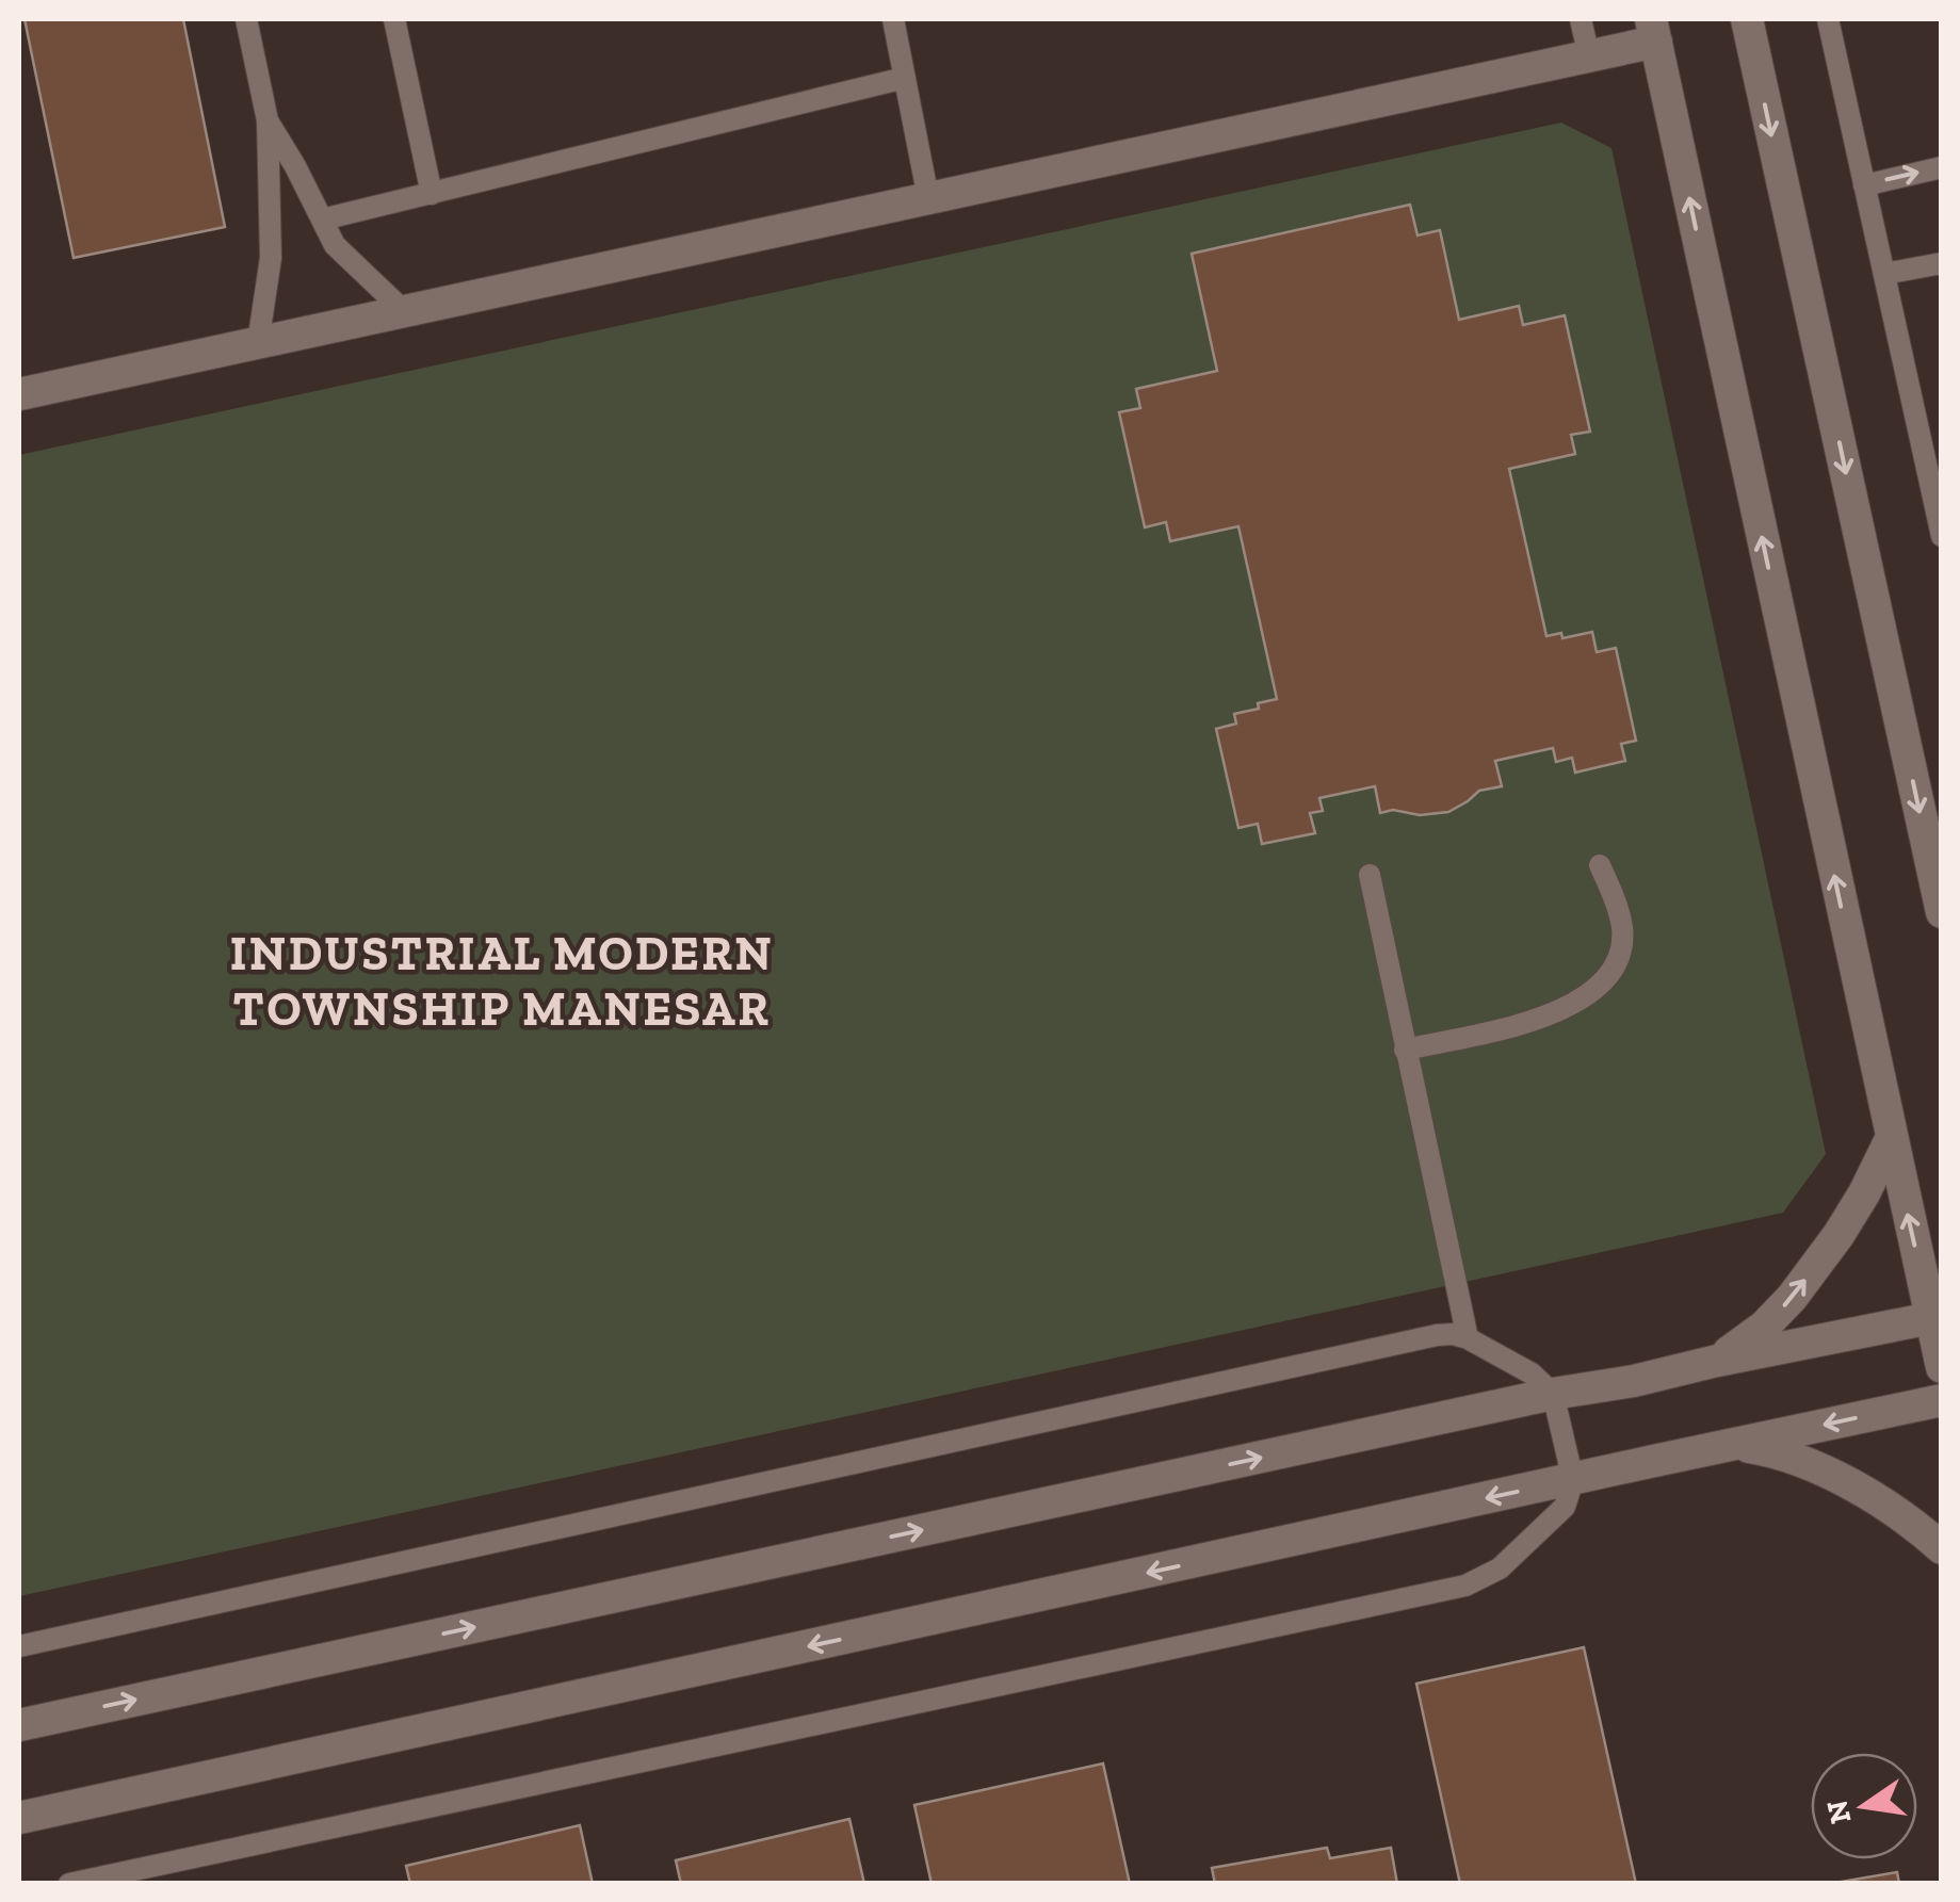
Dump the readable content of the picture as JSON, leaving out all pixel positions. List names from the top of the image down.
{
  "districts": ["INDUSTRIAL MODERN TOWNSHIP MANESAR"],
  "north": "left"
}
